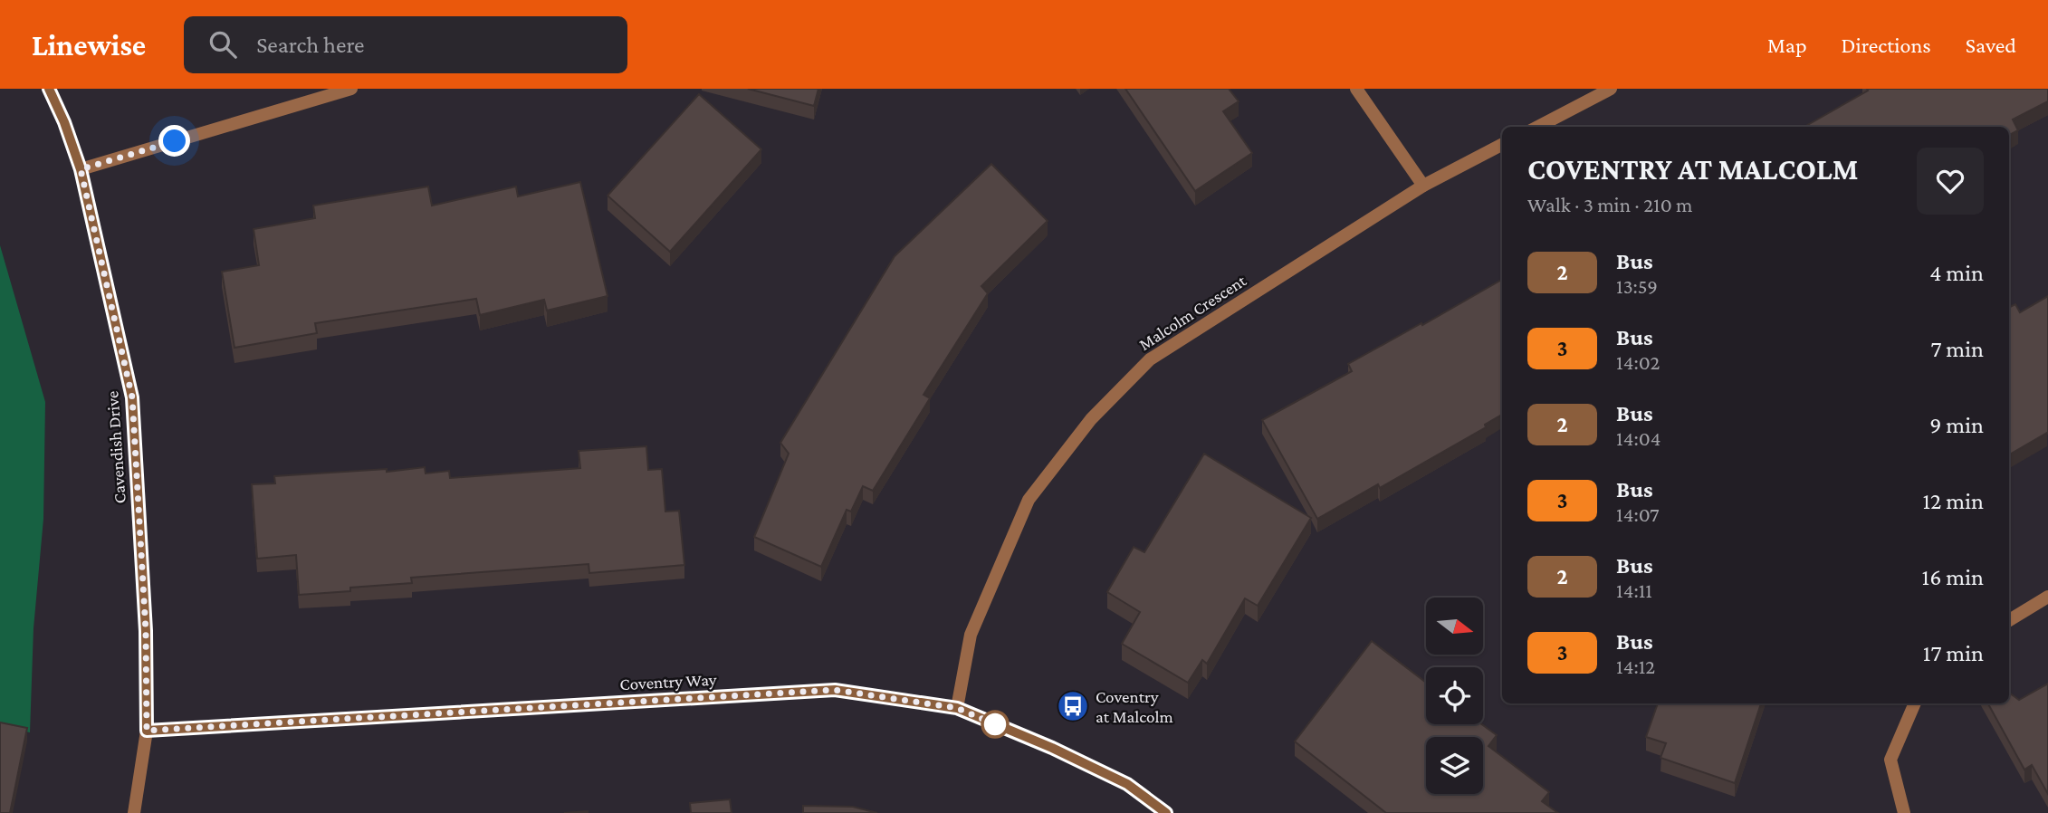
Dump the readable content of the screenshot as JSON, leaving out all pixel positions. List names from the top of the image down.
{
  "streets": {
    "street": ["Malcolm Crescent", "Cavendish Drive", "Coventry Way"]
  },
  "crossings": [
    ["Malcolm Crescent", "Coventry Way"],
    ["Cavendish Drive", "Coventry Way"]
  ],
  "places": {
    "bus stop": ["Coventry at Malcolm"]
  },
  "lines": ["bus line 2"],
  "north": "right",
  "page": {
    "header": "Linewise",
    "search": "Search here",
    "nav": ["Map", "Directions", "Saved"],
    "heading": ["COVENTRY AT MALCOLM", "Walk · 3 min · 210 m"],
    "list": [
      {
        "mark": "2",
        "name": "Bus",
        "note": "13:59",
        "value": "4 min"
      },
      {
        "mark": "3",
        "name": "Bus",
        "note": "14:02",
        "value": "7 min"
      },
      {
        "mark": "2",
        "name": "Bus",
        "note": "14:04",
        "value": "9 min"
      },
      {
        "mark": "3",
        "name": "Bus",
        "note": "14:07",
        "value": "12 min"
      },
      {
        "mark": "2",
        "name": "Bus",
        "note": "14:11",
        "value": "16 min"
      },
      {
        "mark": "3",
        "name": "Bus",
        "note": "14:12",
        "value": "17 min"
      }
    ]
  }
}
